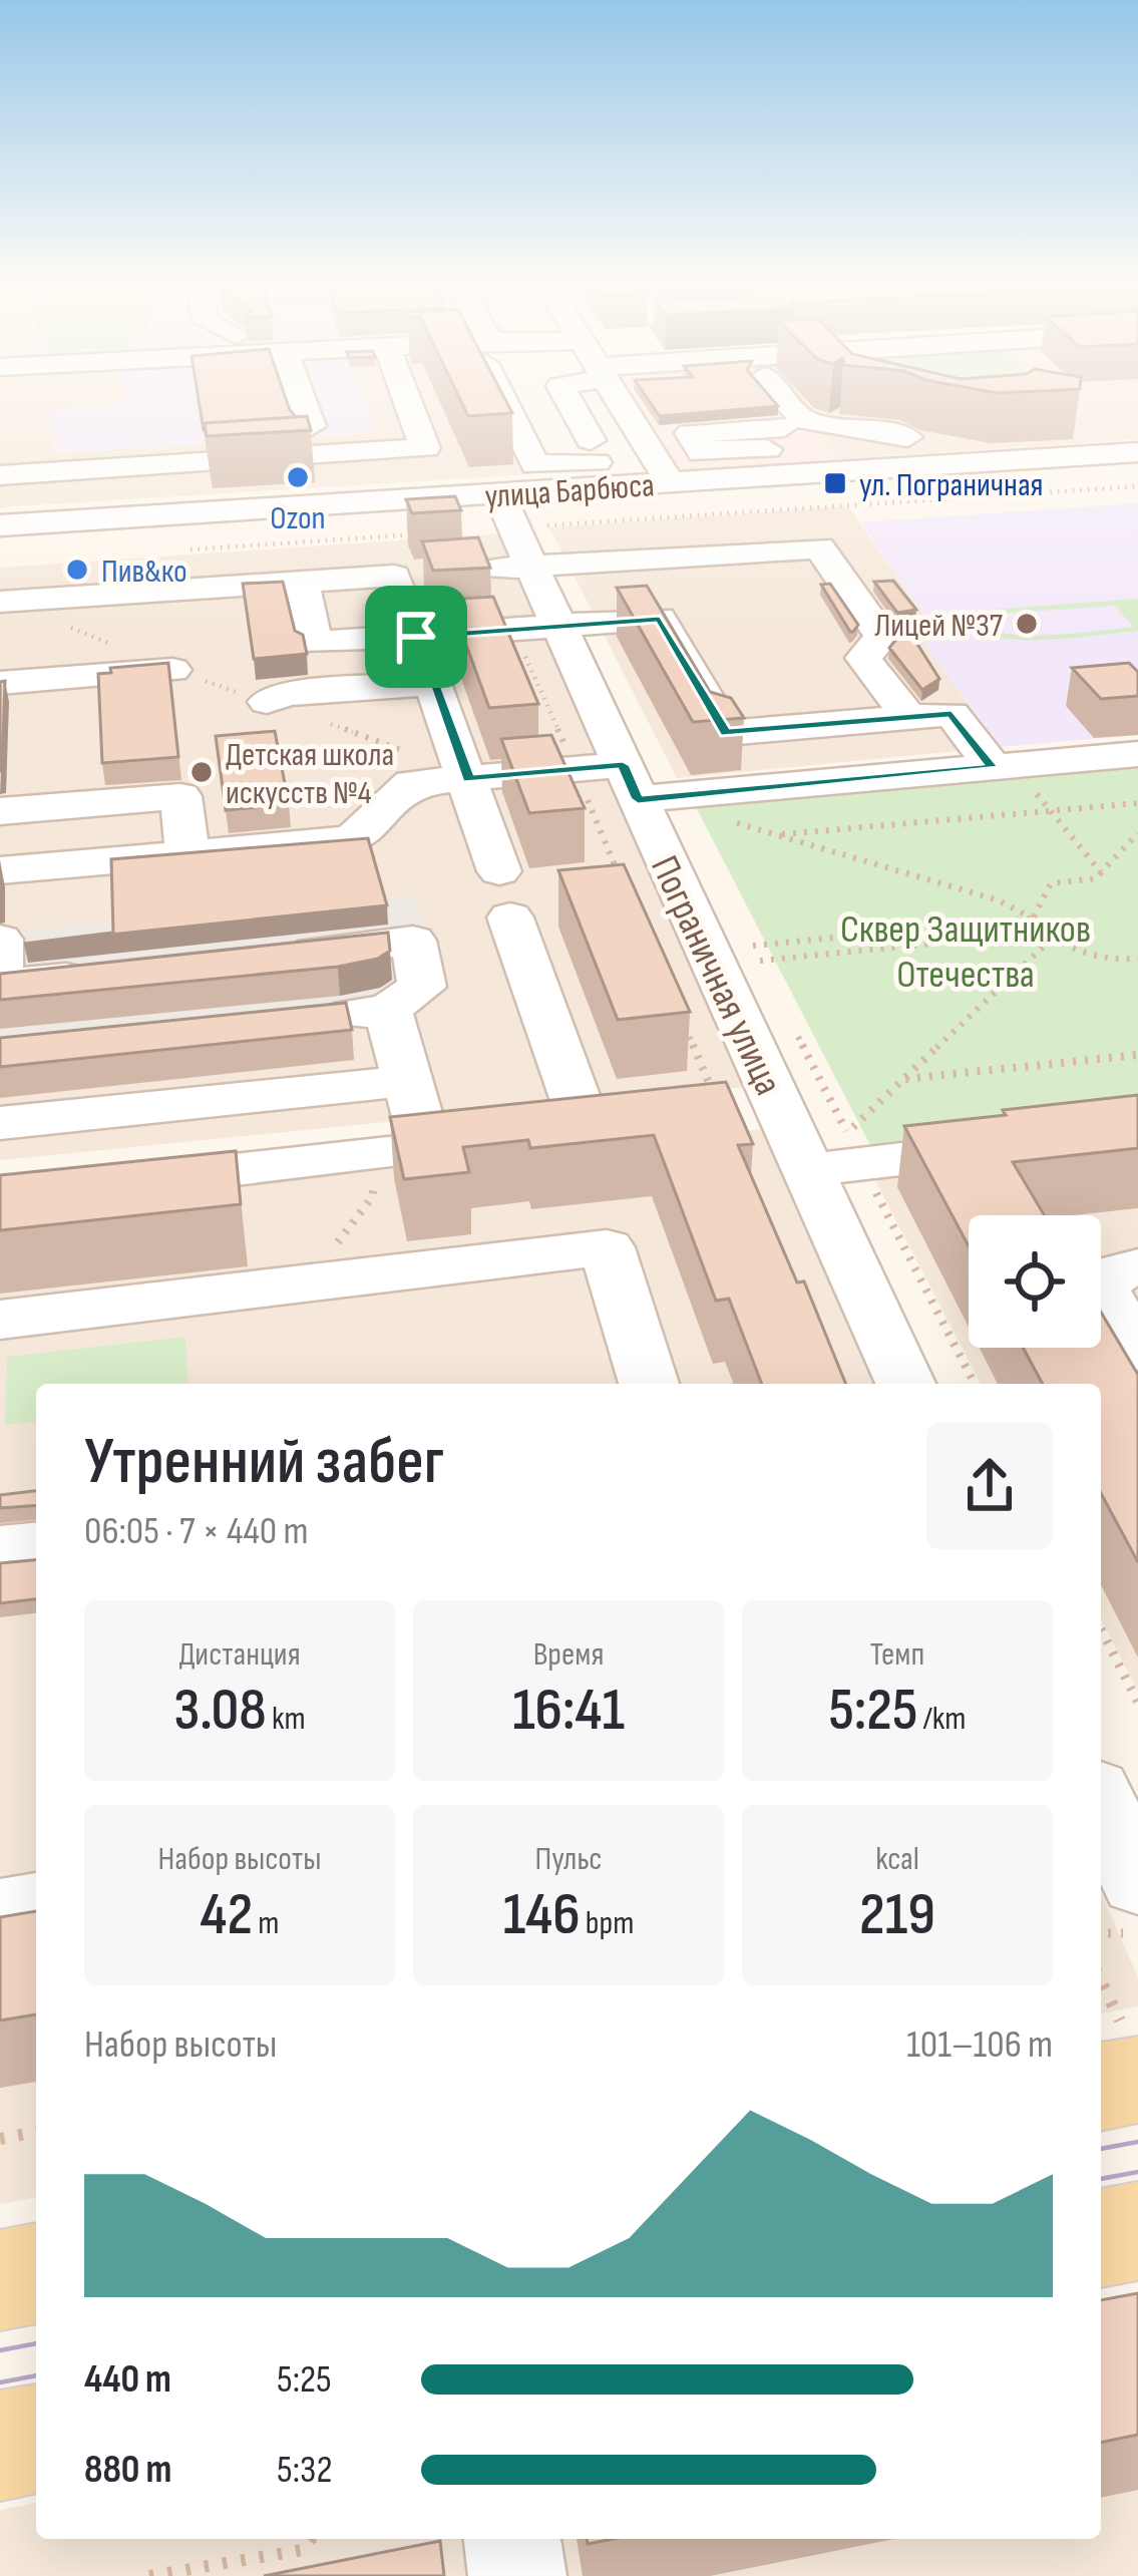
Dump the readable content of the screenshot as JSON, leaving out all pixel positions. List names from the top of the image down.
{
  "streets": {
    "street": ["улица Барбюса", "Пограничная улица"]
  },
  "crossings": [
    ["улица Барбюса", "Пограничная улица"]
  ],
  "parks": ["Сквер Защитников Отечества"],
  "places": {
    "other": [
      "Ozon",
      "Пив&ко",
      "Лицей №37",
      "Детская школа искусств №4"
    ],
    "transit": ["ул. Пограничная"]
  },
  "page": {
    "heading": ["Утренний забег", "06:05 · 7 × 440 m"],
    "stats": [
      ["Дистанция", "3.08 km"],
      ["Время", "16:41"],
      ["Темп", "5:25 /km"],
      ["Набор высоты", "42 m"],
      ["Пульс", "146 bpm"],
      ["kcal", "219"]
    ],
    "chart": ["Набор высоты", "101–106 m"],
    "list": [
      {
        "name": "440 m",
        "note": "5:25"
      },
      {
        "name": "880 m",
        "note": "5:32"
      }
    ]
  }
}
